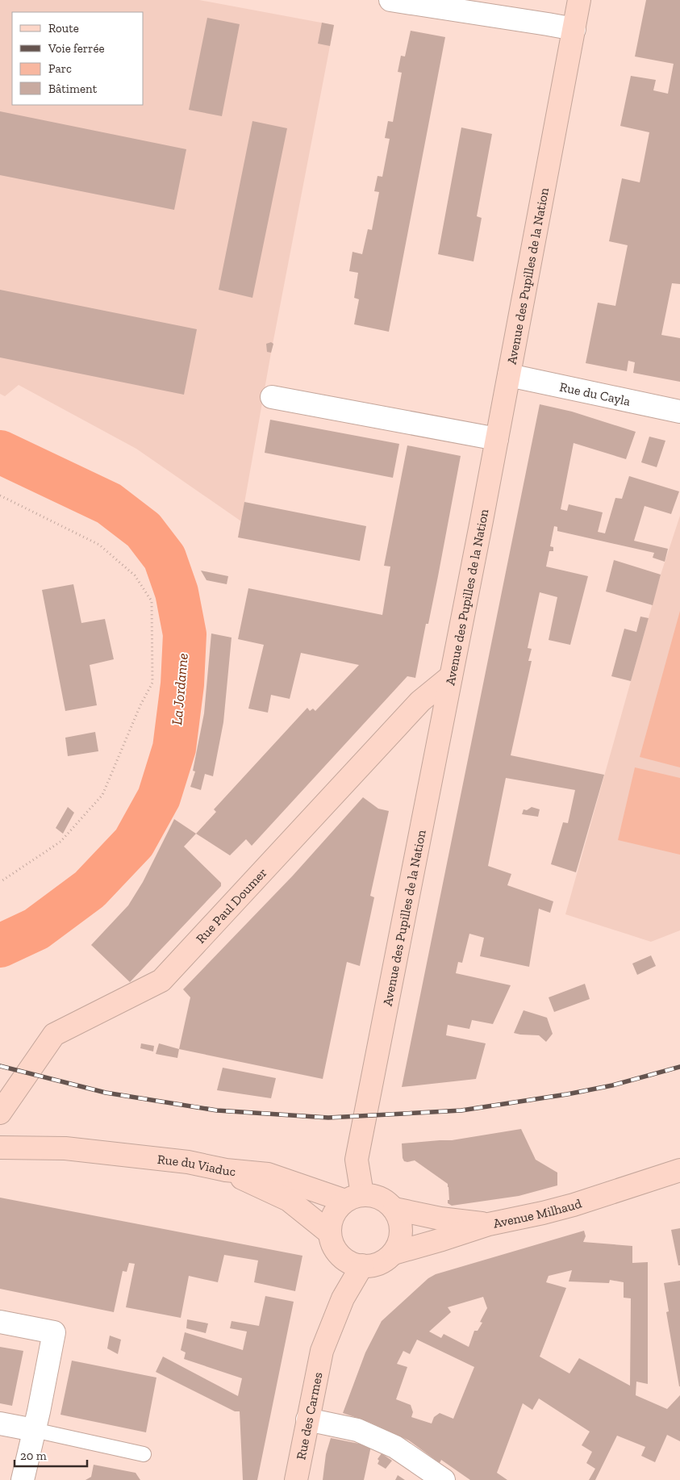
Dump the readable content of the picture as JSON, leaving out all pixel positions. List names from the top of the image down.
{
  "streets": {
    "main road": [
      "Avenue des Pupilles de la Nation",
      "Rue Paul Doumer",
      "Rue du Viaduc",
      "Avenue Milhaud",
      "Rue des Carmes"
    ],
    "street": ["Rue du Cayla"]
  },
  "crossings": [
    ["Avenue des Pupilles de la Nation", "Rue du Cayla"],
    ["Avenue des Pupilles de la Nation", "Rue Paul Doumer"],
    ["Avenue des Pupilles de la Nation", "Rue du Viaduc"],
    ["Avenue des Pupilles de la Nation", "Avenue Milhaud"],
    ["Avenue des Pupilles de la Nation", "Rue des Carmes"],
    ["Rue du Viaduc", "Avenue Milhaud"],
    ["Rue du Viaduc", "Rue des Carmes"],
    ["Avenue Milhaud", "Rue des Carmes"]
  ],
  "water": ["La Jordanne"],
  "legend": [
    "Route",
    "Voie ferrée",
    "Parc",
    "Bâtiment"
  ],
  "scale_bar": "20 m"
}
